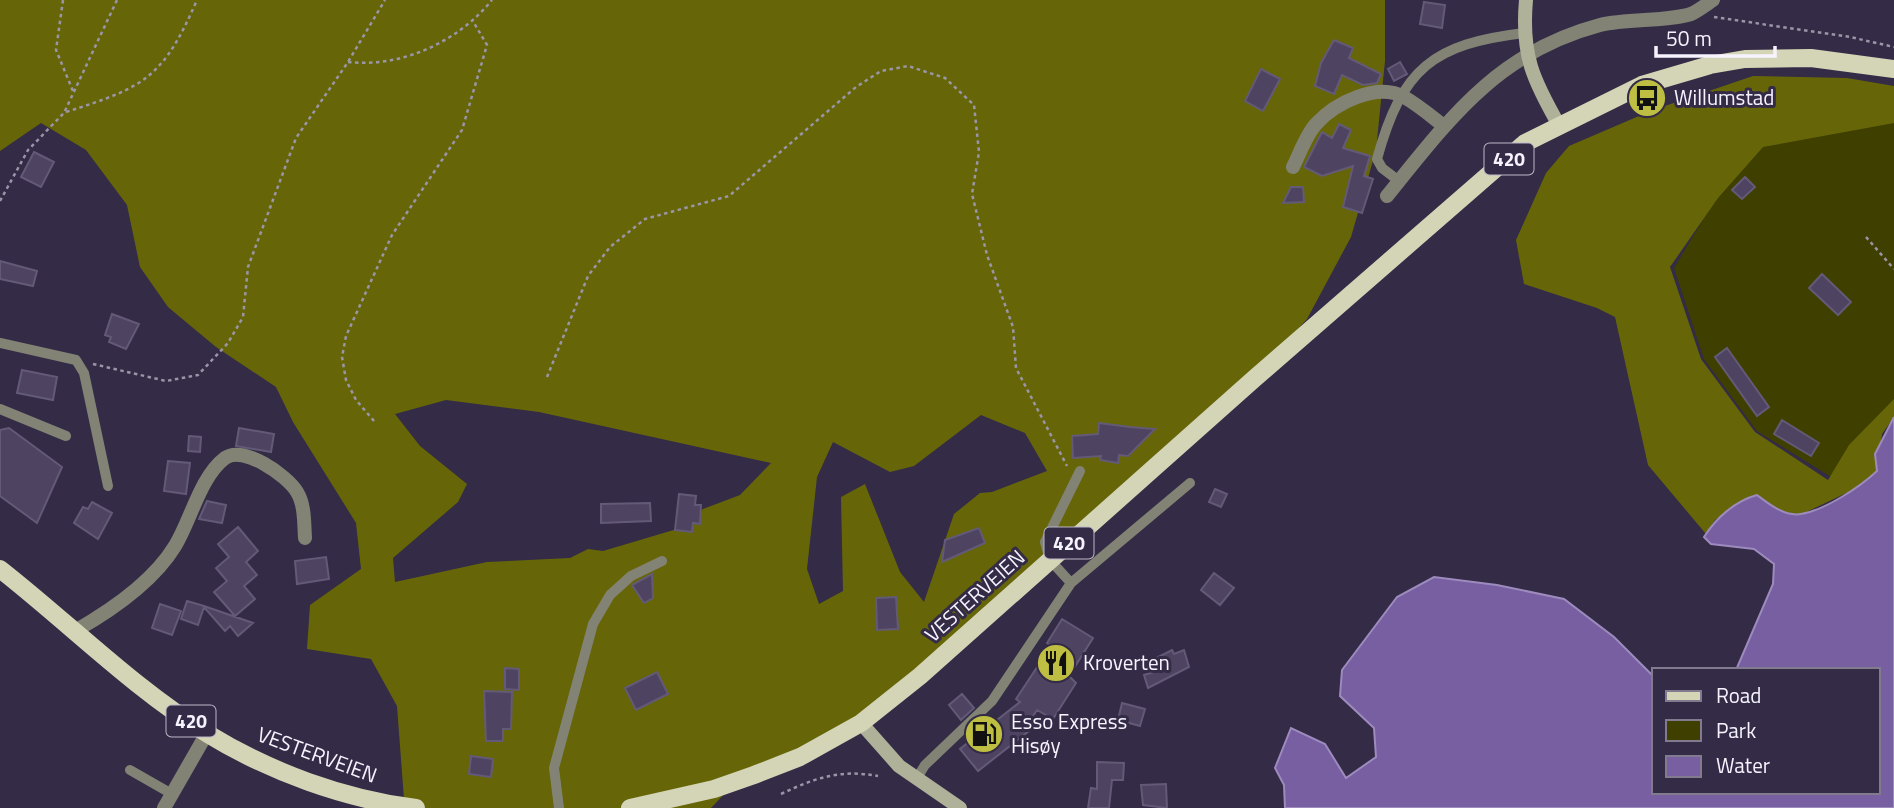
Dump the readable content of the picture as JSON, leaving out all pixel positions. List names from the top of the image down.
{
  "streets": {
    "main road": ["420", "VESTERVEIEN"]
  },
  "places": {
    "bus stop": ["Willumstad"],
    "restaurant": ["Kroverten"],
    "fuel station": ["Esso Express Hisøy"]
  },
  "legend": ["Road", "Park", "Water"],
  "scale_bar": "50 m"
}
